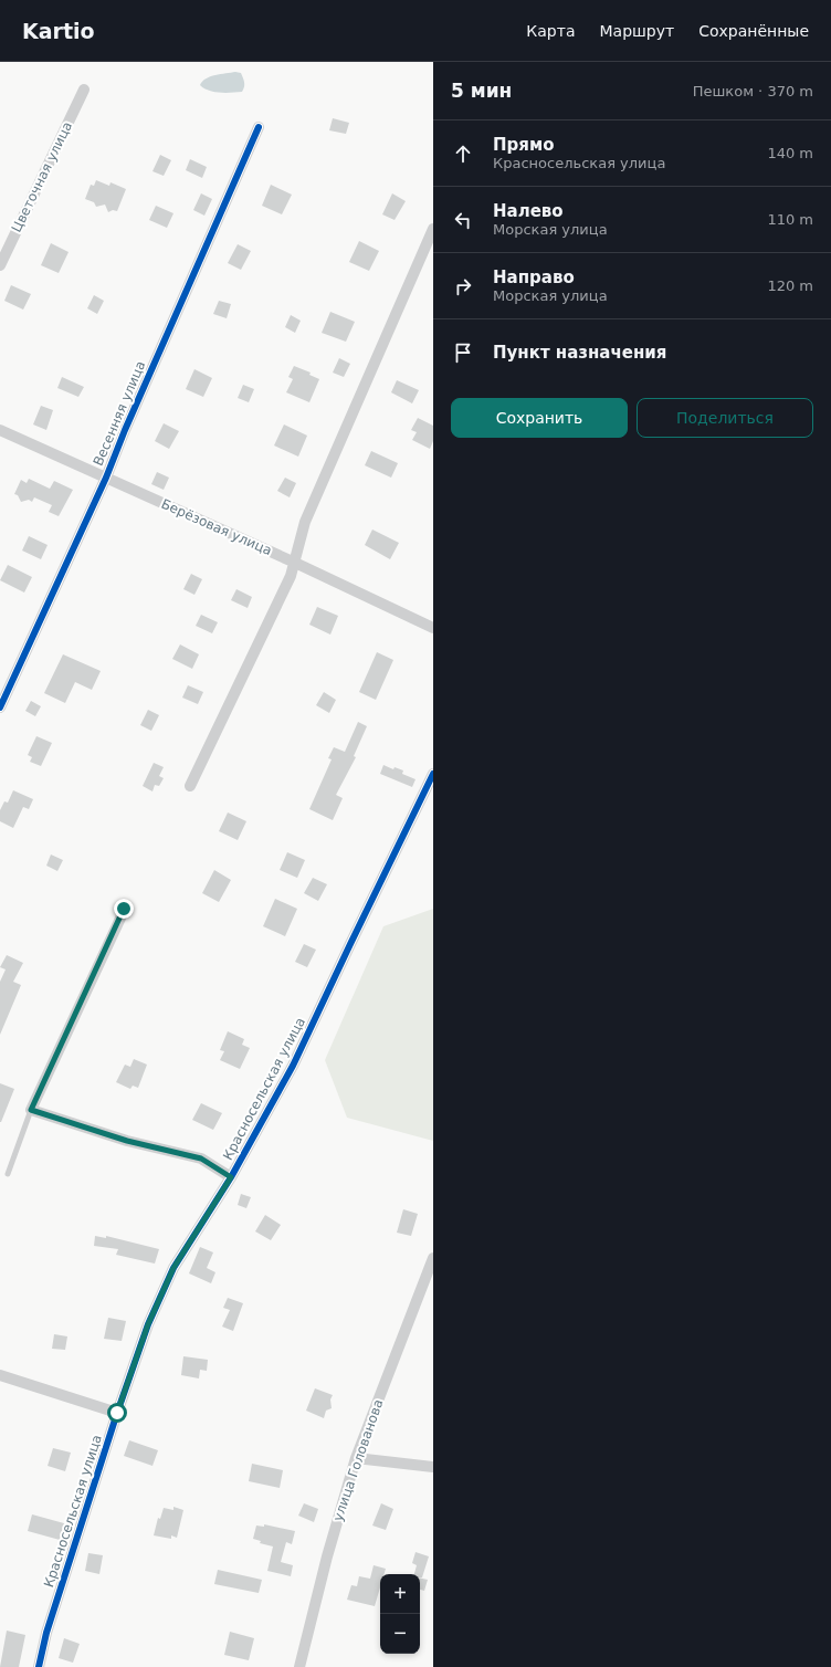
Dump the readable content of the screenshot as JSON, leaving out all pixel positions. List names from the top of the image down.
{
  "streets": {
    "street": [
      "Цветочная улица",
      "Весенняя улица",
      "Берёзовая улица",
      "Красносельская улица",
      "улица Голованова"
    ]
  },
  "crossings": [
    ["Весенняя улица", "Берёзовая улица"]
  ],
  "page": {
    "header": "Kartio",
    "nav": ["Карта", "Маршрут", "Сохранённые"],
    "heading": ["5 мин", "Пешком · 370 m"],
    "list": [
      ["Прямо", "Красносельская улица", "140 m"],
      ["Налево", "Морская улица", "110 m"],
      ["Направо", "Морская улица", "120 m"],
      "Пункт назначения"
    ],
    "buttons": ["Сохранить", "Поделиться"],
    "map_buttons": ["+", "−"]
  }
}
